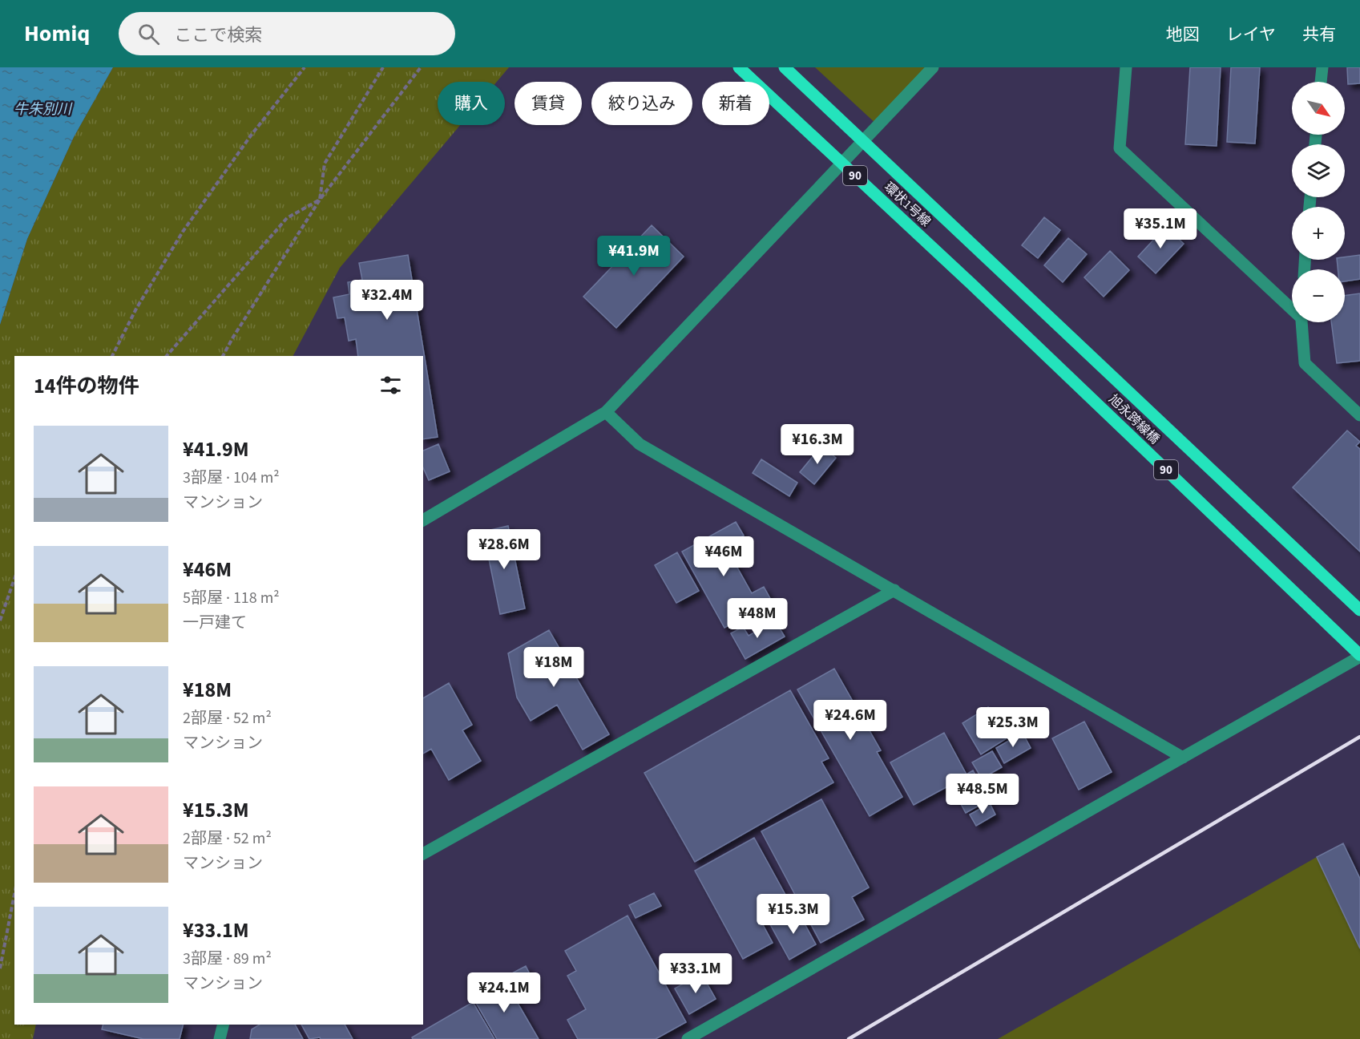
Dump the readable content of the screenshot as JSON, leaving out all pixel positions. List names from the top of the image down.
{
  "streets": {
    "main road": ["90", "環状1号線", "旭永跨線橋"]
  },
  "crossings": [
    ["環状1号線", "旭永跨線橋"]
  ],
  "water": ["牛朱別川"],
  "north": "bottom right",
  "page": {
    "header": "Homiq",
    "search": "ここで検索",
    "nav": ["地図", "レイヤ", "共有"],
    "map_buttons": ["+", "−"],
    "chip": [
      "購入",
      "賃貸",
      "絞り込み",
      "新着"
    ],
    "price": [
      "¥35.1M",
      "¥41.9M",
      "¥32.4M",
      "¥16.3M",
      "¥28.6M",
      "¥46M",
      "¥48M",
      "¥18M",
      "¥24.6M",
      "¥25.3M",
      "¥48.5M",
      "¥15.3M",
      "¥33.1M",
      "¥24.1M"
    ],
    "heading": "14件の物件",
    "list": [
      {
        "name": "¥41.9M",
        "note": "3部屋 · 104 m² · マンション"
      },
      {
        "name": "¥46M",
        "note": "5部屋 · 118 m² · 一戸建て"
      },
      {
        "name": "¥18M",
        "note": "2部屋 · 52 m² · マンション"
      },
      {
        "name": "¥15.3M",
        "note": "2部屋 · 52 m² · マンション"
      },
      {
        "name": "¥33.1M",
        "note": "3部屋 · 89 m² · マンション"
      }
    ]
  }
}
